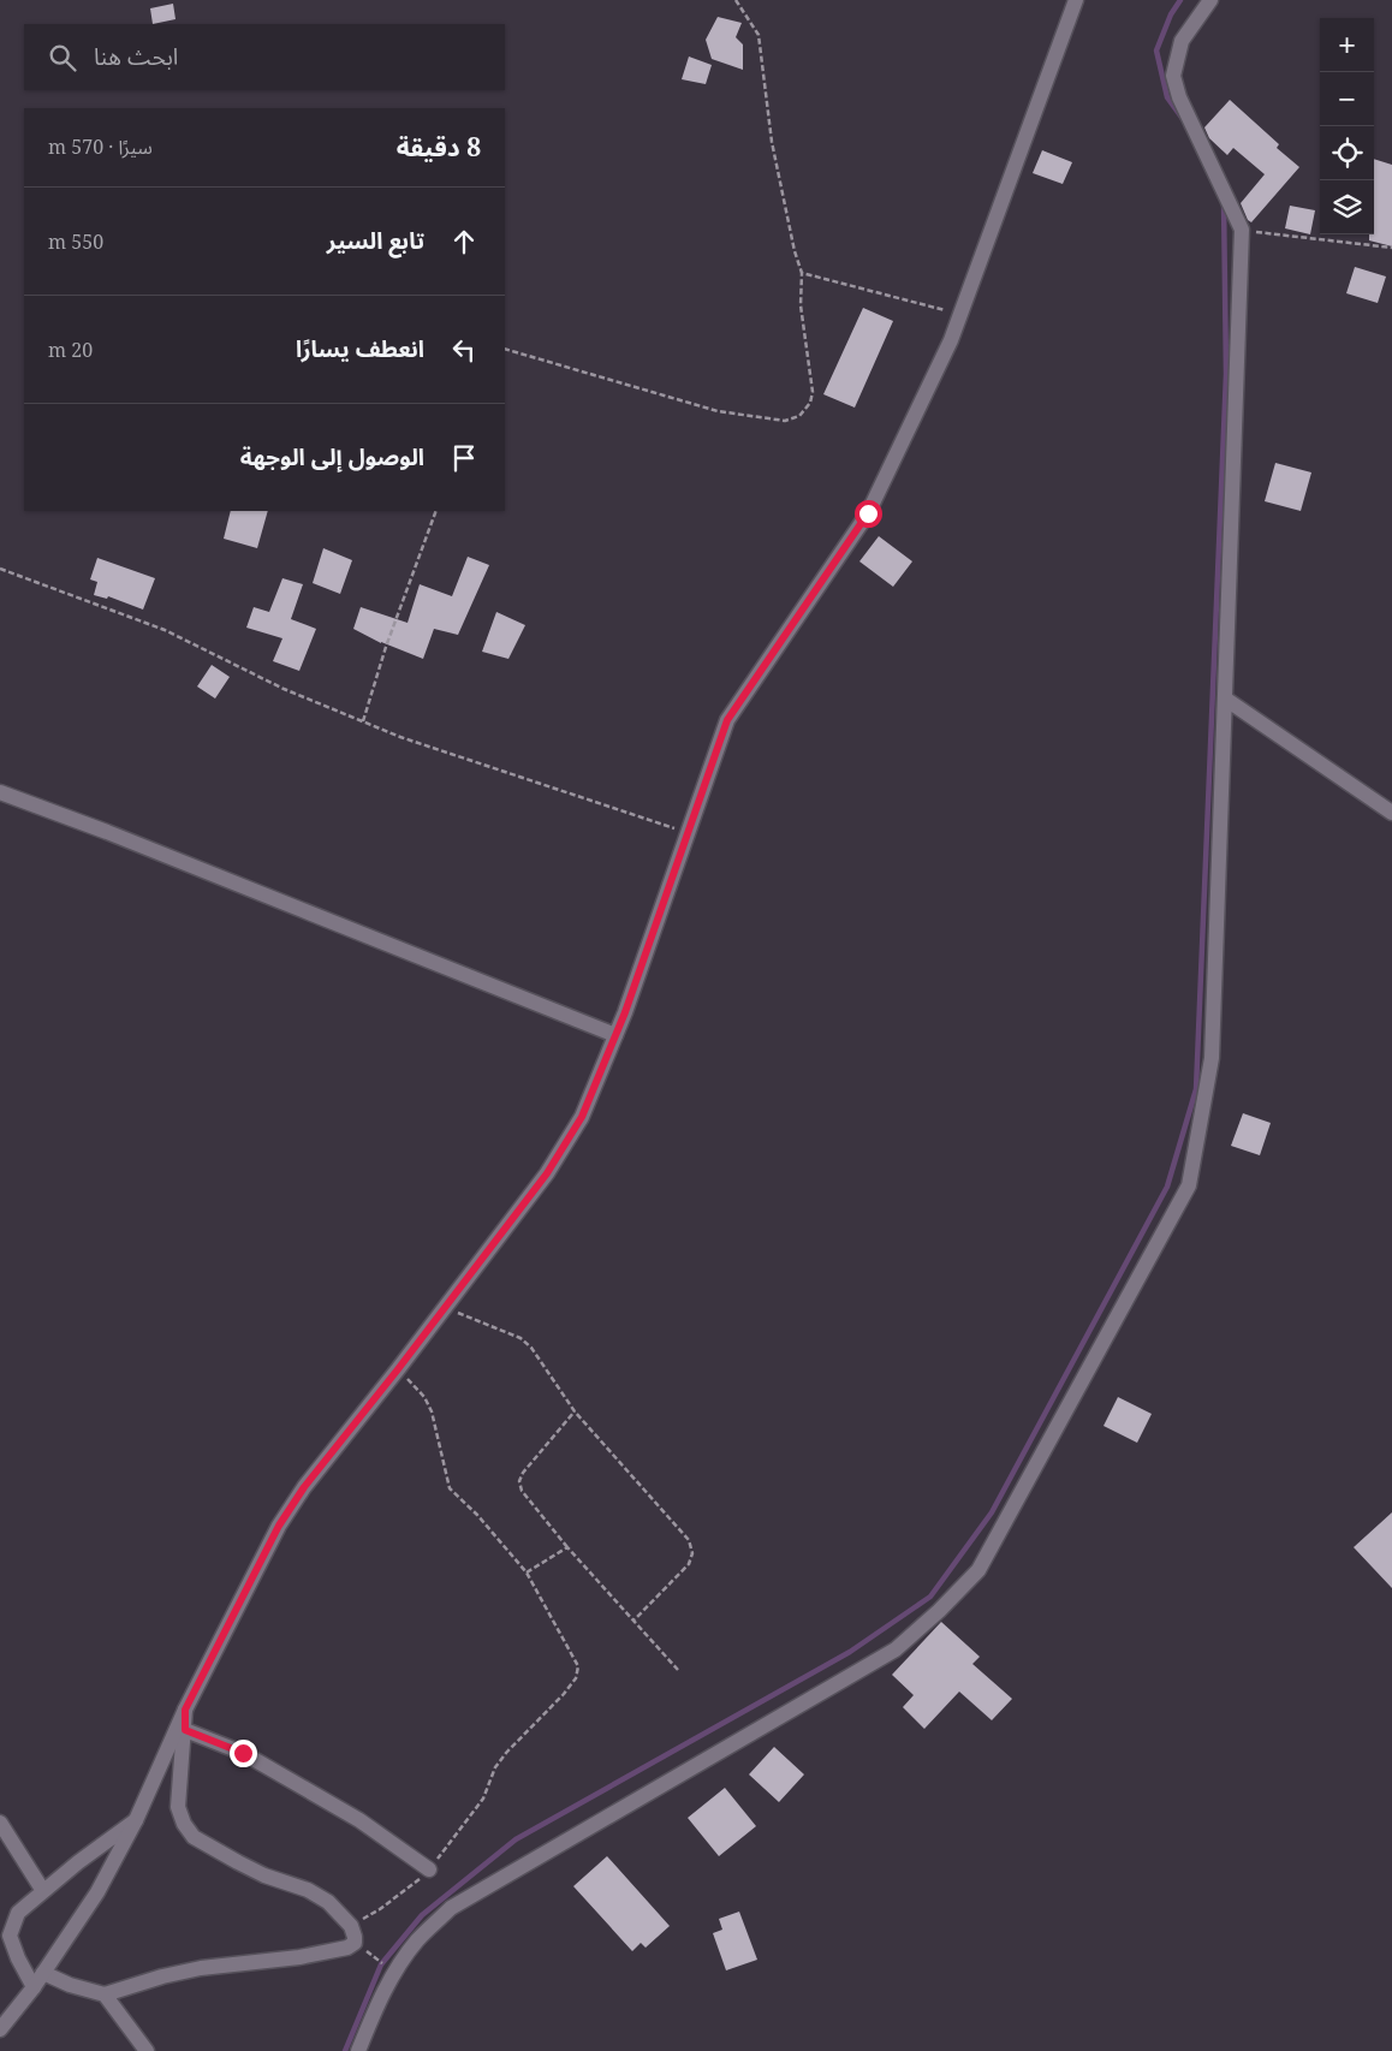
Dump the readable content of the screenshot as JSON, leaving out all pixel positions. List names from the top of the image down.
{
  "page": {
    "map_buttons": ["+", "−"],
    "search": "ابحث هنا",
    "heading": ["8 دقيقة", "سيرًا · 570 m"],
    "list": [
      ["تابع السير", "550 m"],
      ["انعطف يسارًا", "20 m"],
      "الوصول إلى الوجهة"
    ]
  }
}
